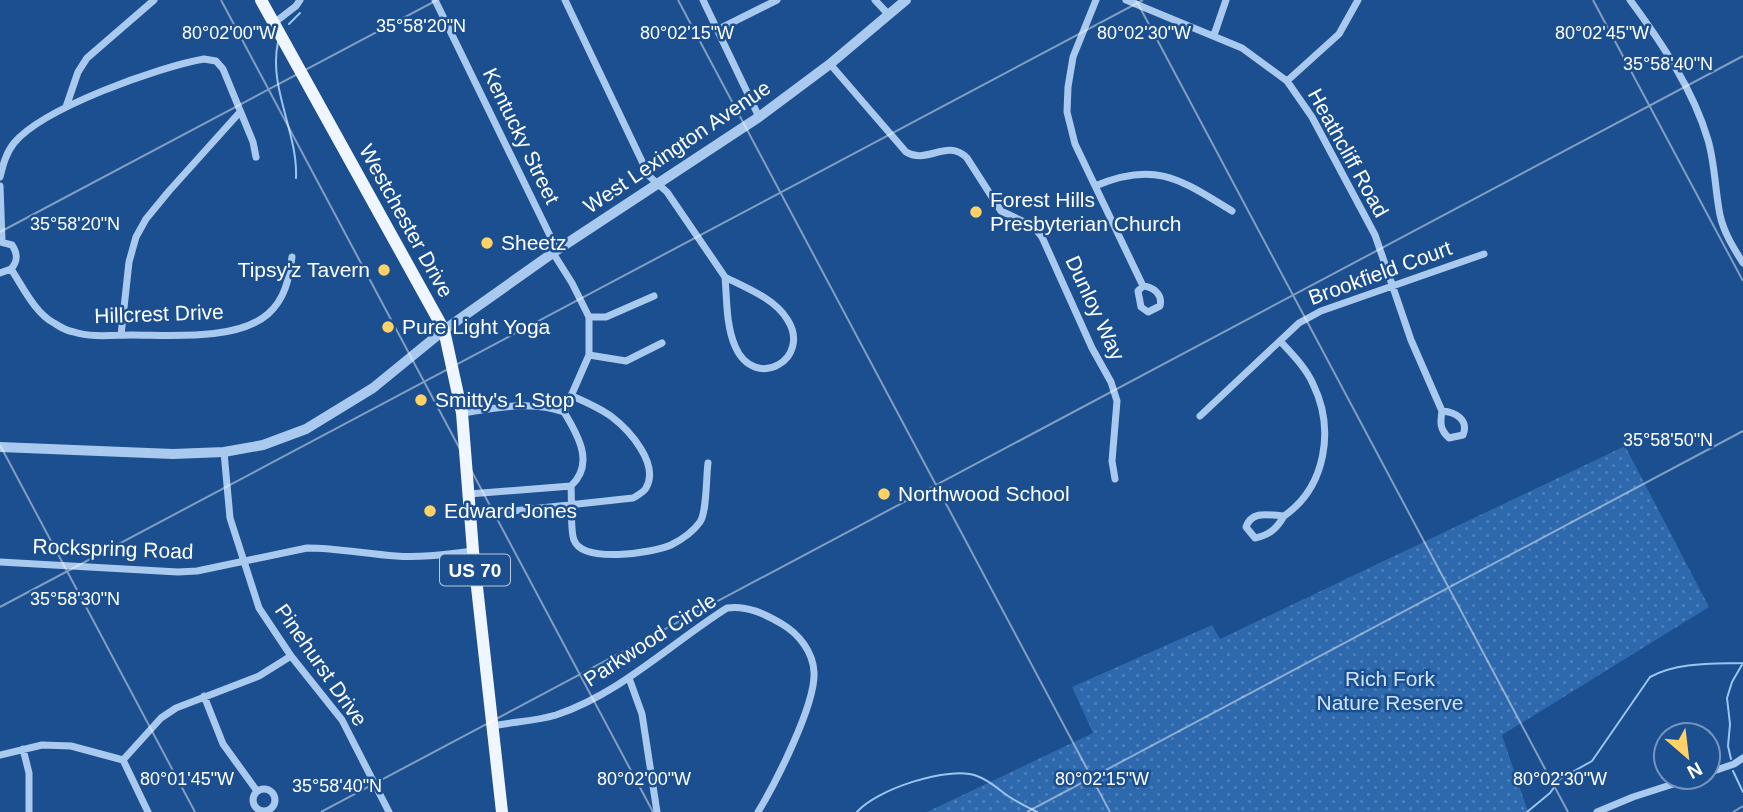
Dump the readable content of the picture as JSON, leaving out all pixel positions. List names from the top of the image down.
{
  "streets": {
    "main road": ["Westchester Drive", "US 70"],
    "street": [
      "Kentucky Street",
      "West Lexington Avenue",
      "Heathcliff Road",
      "Brookfield Court",
      "Dunloy Way",
      "Hillcrest Drive",
      "Rockspring Road",
      "Parkwood Circle",
      "Pinehurst Drive"
    ]
  },
  "crossings": [
    ["Kentucky Street", "West Lexington Avenue"],
    ["West Lexington Avenue", "Westchester Drive"],
    ["West Lexington Avenue", "Dunloy Way"],
    ["West Lexington Avenue", "Pinehurst Drive"],
    ["Heathcliff Road", "Brookfield Court"],
    ["Westchester Drive", "Rockspring Road"],
    ["Westchester Drive", "Parkwood Circle"],
    ["Rockspring Road", "Pinehurst Drive"]
  ],
  "parks": ["Rich Fork Nature Reserve"],
  "places": [
    "Forest Hills Presbyterian Church",
    "Sheetz",
    "Tipsy'z Tavern",
    "Pure Light Yoga",
    "Smitty's 1 Stop",
    "Northwood School",
    "Edward Jones"
  ],
  "north": "bottom right",
  "coordinates": [
    "35°58'20\"N",
    "80°02'45\"W",
    "80°02'00\"W",
    "80°02'15\"W",
    "80°02'30\"W",
    "35°58'40\"N",
    "35°58'50\"N",
    "35°58'30\"N",
    "80°01'45\"W"
  ]
}
